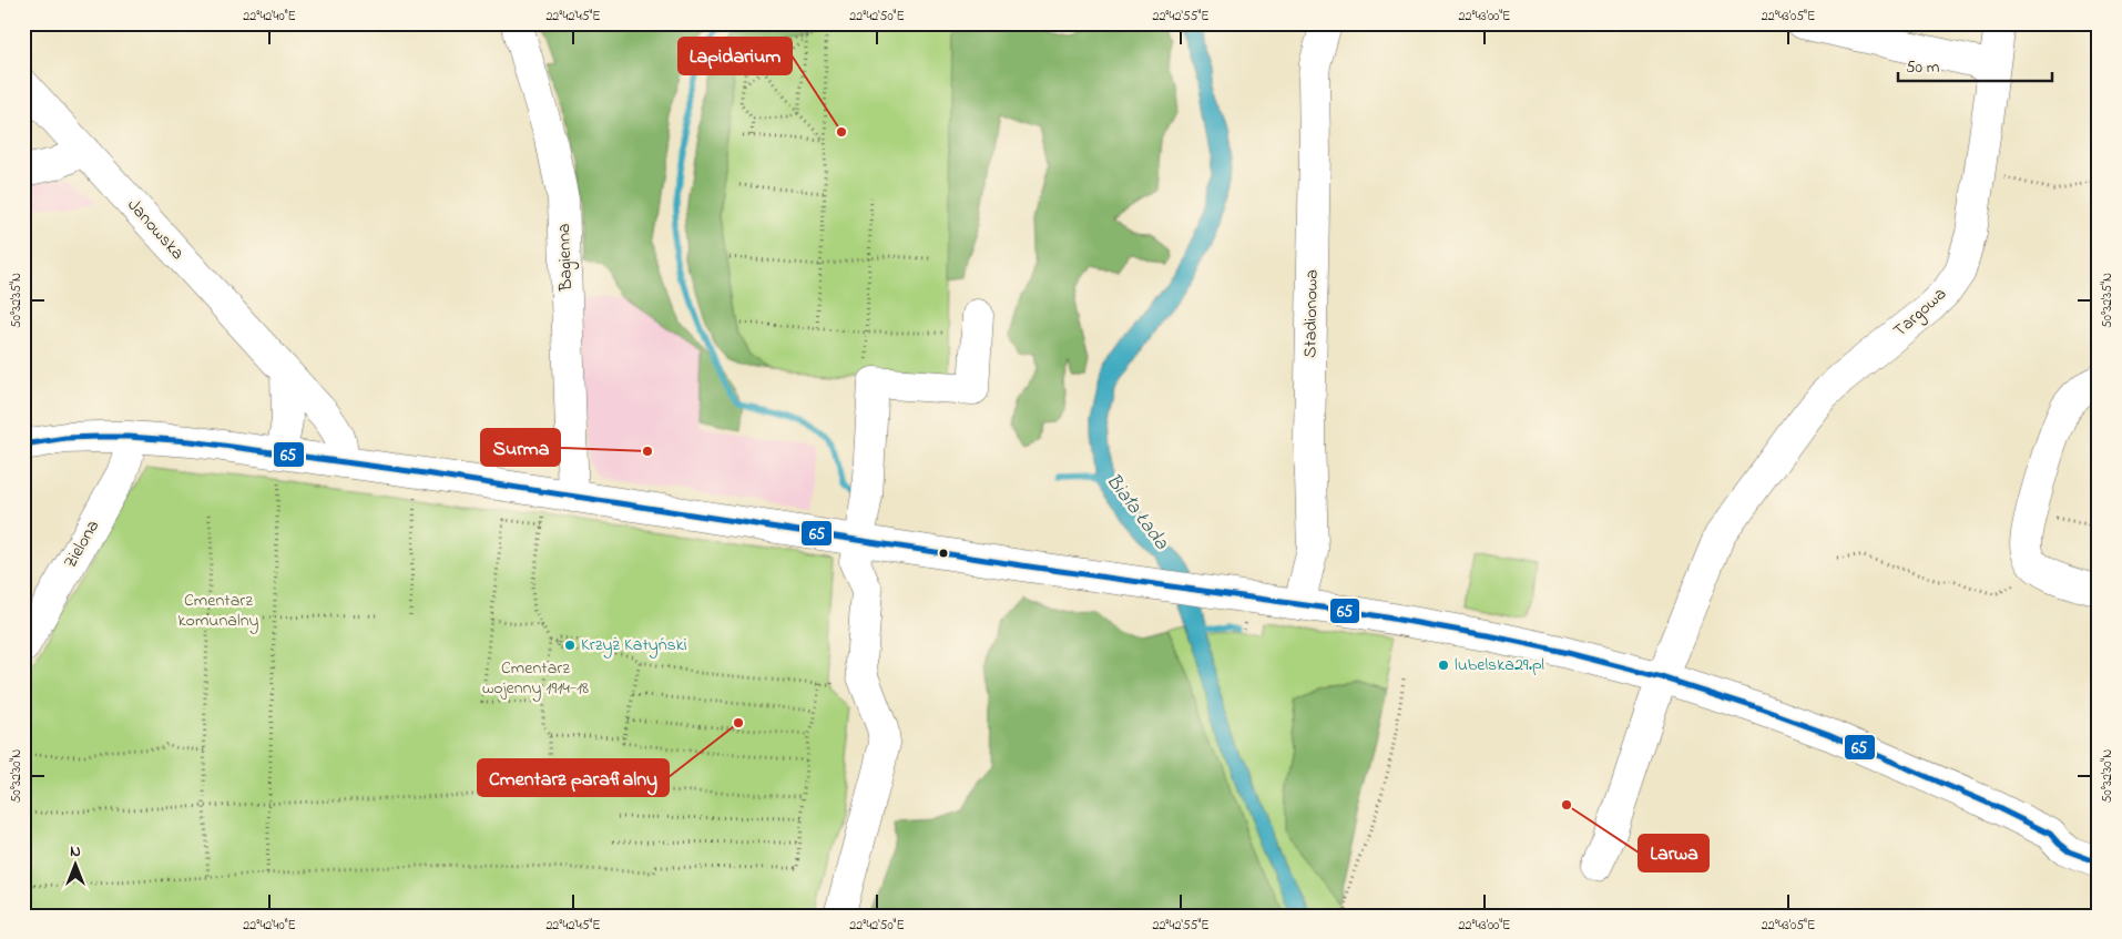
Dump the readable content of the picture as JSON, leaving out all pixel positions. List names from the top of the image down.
{
  "streets": {
    "street": [
      "Janowska",
      "Bagienna",
      "Targowa",
      "Stadionowa",
      "Zielona"
    ]
  },
  "water": ["Biała Łada"],
  "parks": ["Cmentarz komunalny", "Cmentarz wojenny 1914-18"],
  "places": [
    "Lapidarium",
    "Surma",
    "Krzyż Katyński",
    "lubelska29.pl",
    "Cmentarz parafialny",
    "Larwa"
  ],
  "lines": ["transit line 65"],
  "scale_bar": "50 m",
  "north": "top",
  "coordinates": [
    "22°42'40\"E",
    "22°42'45\"E",
    "22°42'50\"E",
    "22°42'55\"E",
    "22°43'00\"E",
    "22°43'05\"E",
    "50°32'35\"N",
    "50°32'30\"N"
  ]
}
